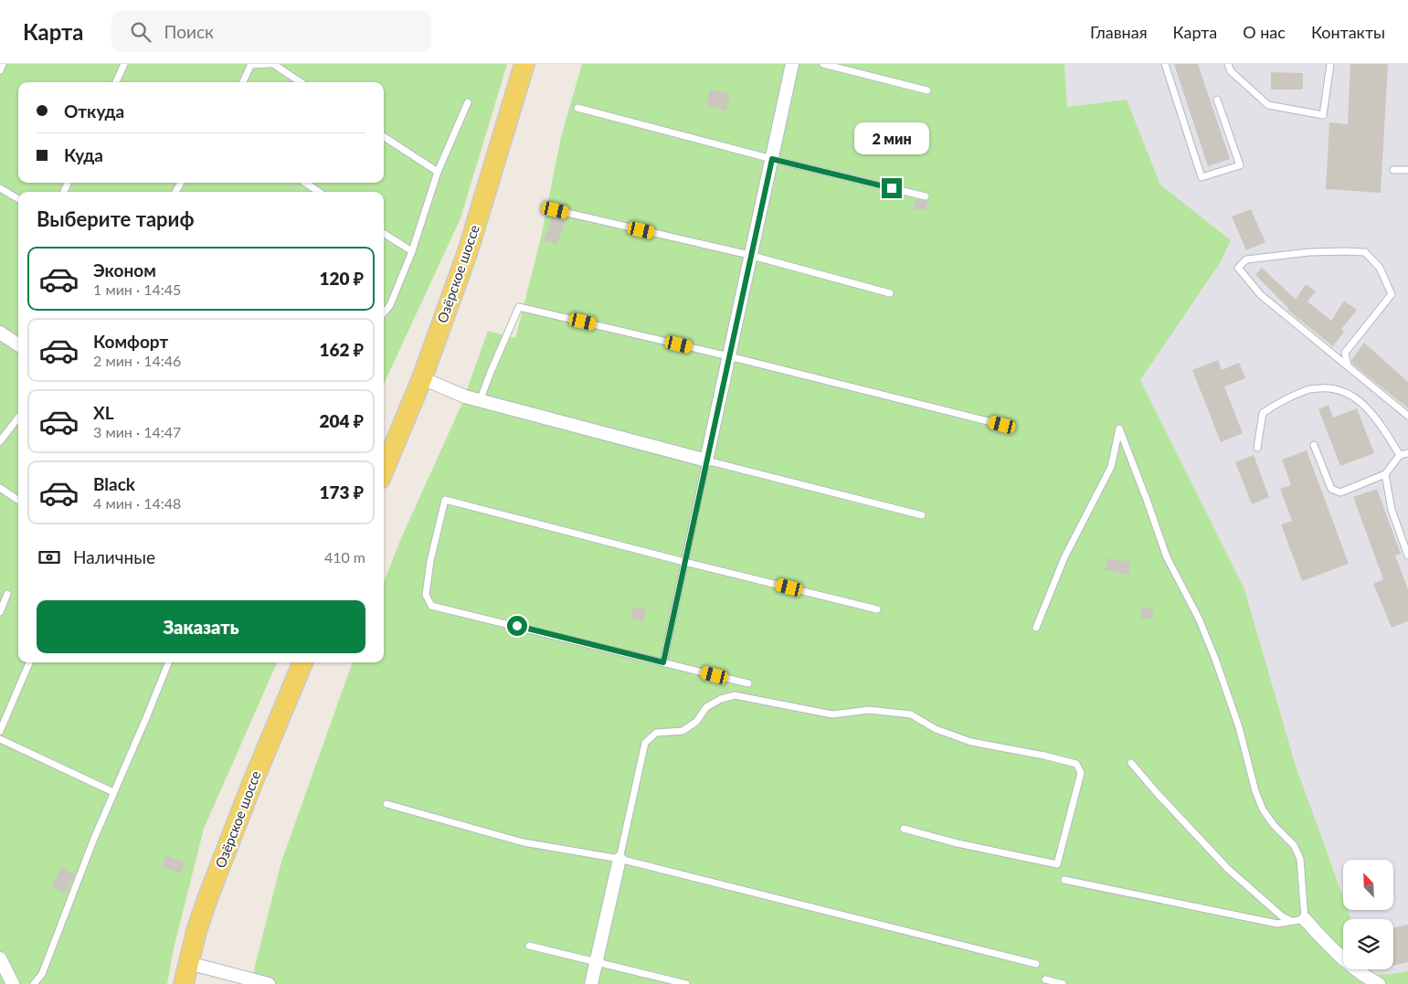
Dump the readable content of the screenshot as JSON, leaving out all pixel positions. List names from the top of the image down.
{
  "streets": {
    "main road": ["Озёрское шоссе"]
  },
  "north": "top left",
  "page": {
    "header": "Карта",
    "search": "Поиск",
    "nav": [
      "Главная",
      "Карта",
      "О нас",
      "Контакты"
    ],
    "banner": ["Откуда", "Куда"],
    "bubble": "2 мин",
    "heading": "Выберите тариф",
    "list": [
      {
        "name": "Эконом",
        "note": "1 мин · 14:45",
        "value": "120 ₽"
      },
      {
        "name": "Комфорт",
        "note": "2 мин · 14:46",
        "value": "162 ₽"
      },
      {
        "name": "XL",
        "note": "3 мин · 14:47",
        "value": "204 ₽"
      },
      {
        "name": "Black",
        "note": "4 мин · 14:48",
        "value": "173 ₽"
      }
    ],
    "pay": ["Наличные", "410 m"],
    "buttons": "Заказать"
  }
}
